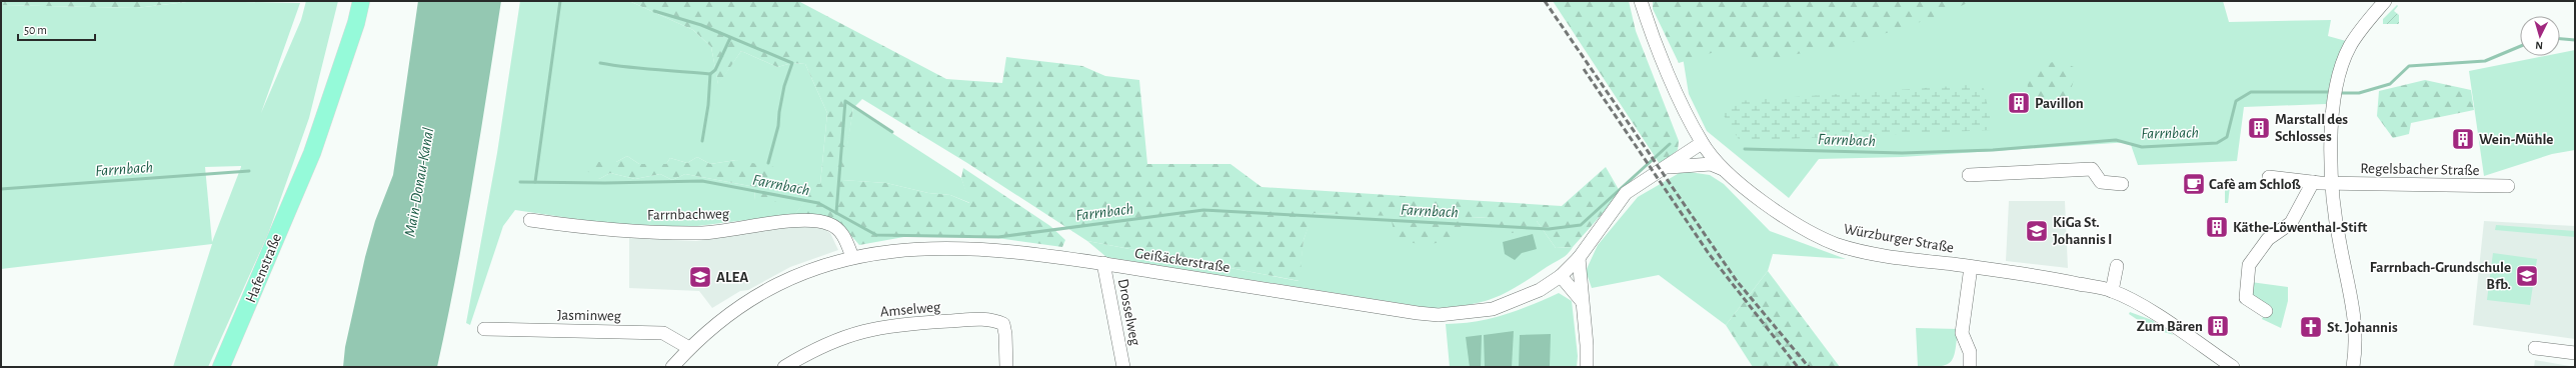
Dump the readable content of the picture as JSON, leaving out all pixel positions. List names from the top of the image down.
{
  "streets": {
    "main road": ["Hafenstraße"],
    "street": [
      "Regelsbacher Straße",
      "Farrnbachweg",
      "Würzburger Straße",
      "Geißäckerstraße",
      "Amselweg",
      "Drosselweg",
      "Jasminweg"
    ]
  },
  "crossings": [
    ["Farrnbachweg", "Geißäckerstraße"],
    ["Würzburger Straße", "Geißäckerstraße"],
    ["Geißäckerstraße", "Drosselweg"],
    ["Geißäckerstraße", "Jasminweg"]
  ],
  "water": ["Farrnbach", "Main-Donau-Kanal"],
  "places": {
    "building": [
      "Pavillon",
      "Marstall des Schlosses",
      "Wein-Mühle",
      "Käthe-Löwenthal-Stift",
      "Zum Bären"
    ],
    "cafe": ["Cafè am Schloß"],
    "school or university": ["KiGa St. Johannis I", "Farrnbach-Grundschule Bfb.", "ALEA"],
    "church": ["St. Johannis"]
  },
  "scale_bar": "50 m",
  "north": "bottom"
}
